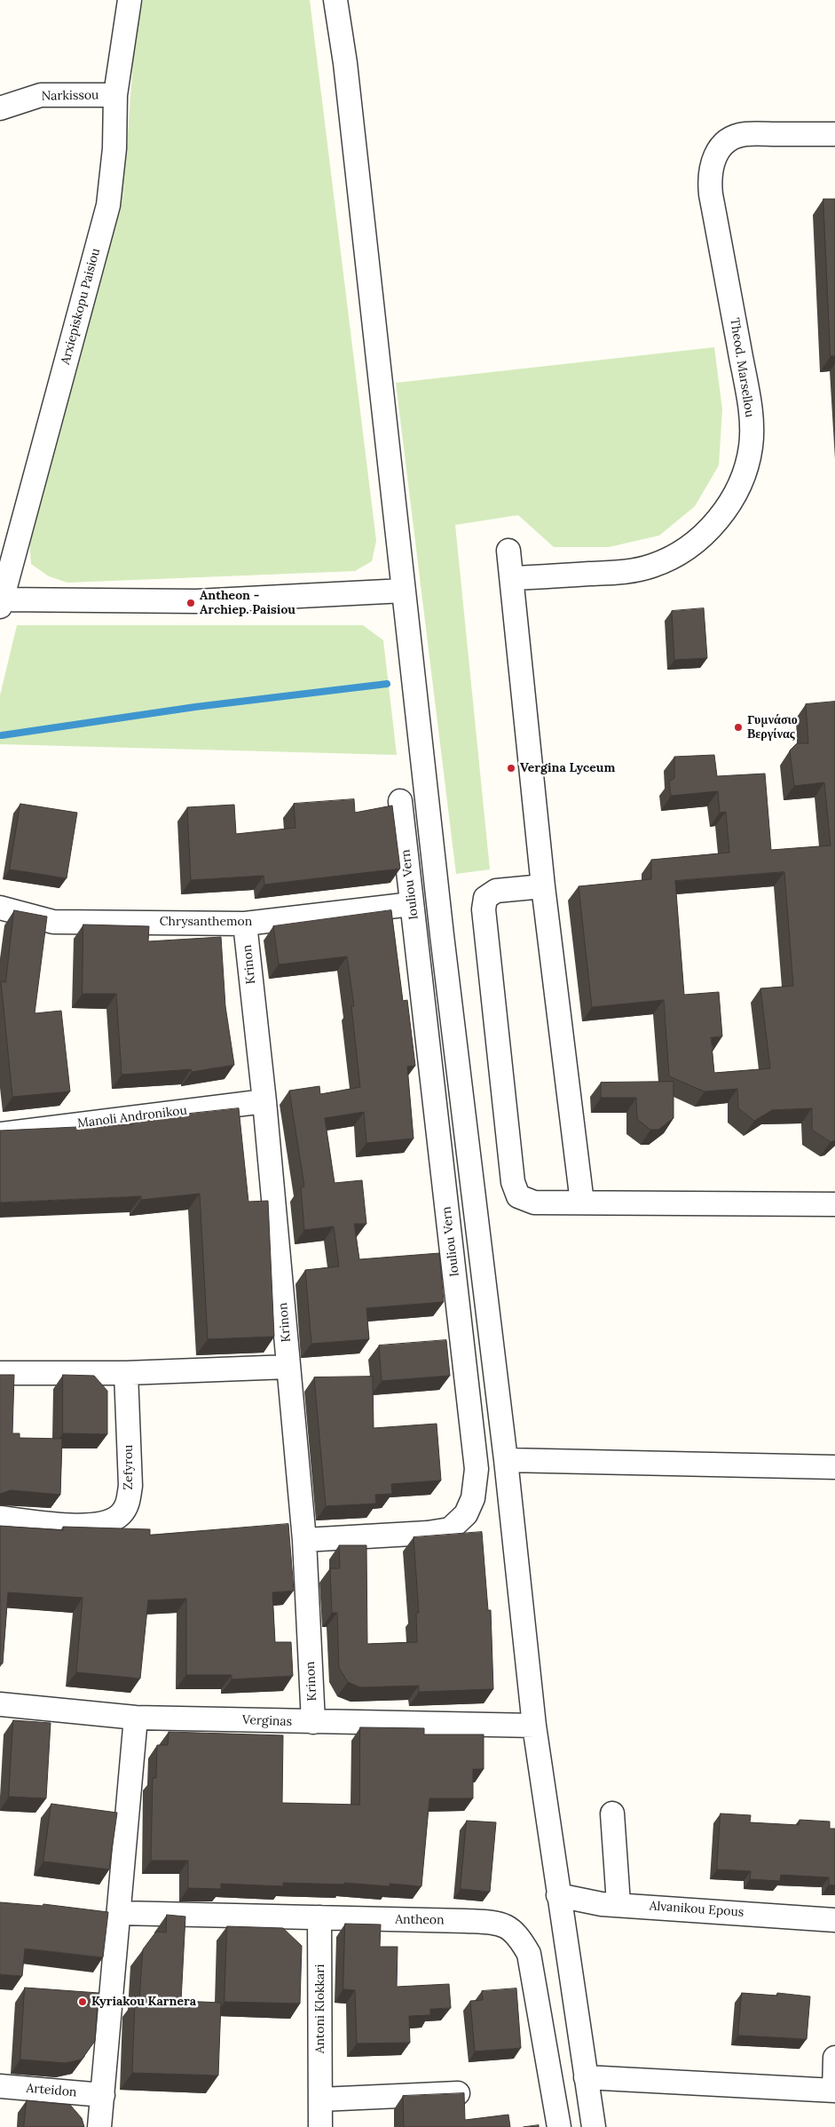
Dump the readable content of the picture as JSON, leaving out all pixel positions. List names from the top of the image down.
{
  "streets": {
    "street": [
      "Narkissou",
      "Arxiepiskopu Paisiou",
      "Theod. Marsellou",
      "Iouliou Vern",
      "Chrysanthemon",
      "Krinon",
      "Manoli Andronikou",
      "Zefyrou",
      "Verginas",
      "Alvanikou Epous",
      "Antheon",
      "Antoni Klokkari",
      "Arteidon"
    ]
  },
  "crossings": [
    ["Narkissou", "Arxiepiskopu Paisiou"],
    ["Iouliou Vern", "Chrysanthemon"],
    ["Iouliou Vern", "Krinon"],
    ["Chrysanthemon", "Krinon"],
    ["Krinon", "Manoli Andronikou"],
    ["Krinon", "Verginas"],
    ["Antheon", "Antoni Klokkari"]
  ],
  "places": [
    "Antheon - Archiep. Paisiou",
    "Γυμνάσιο Βεργίνας",
    "Vergina Lyceum",
    "Kyriakou Karnera"
  ]
}
